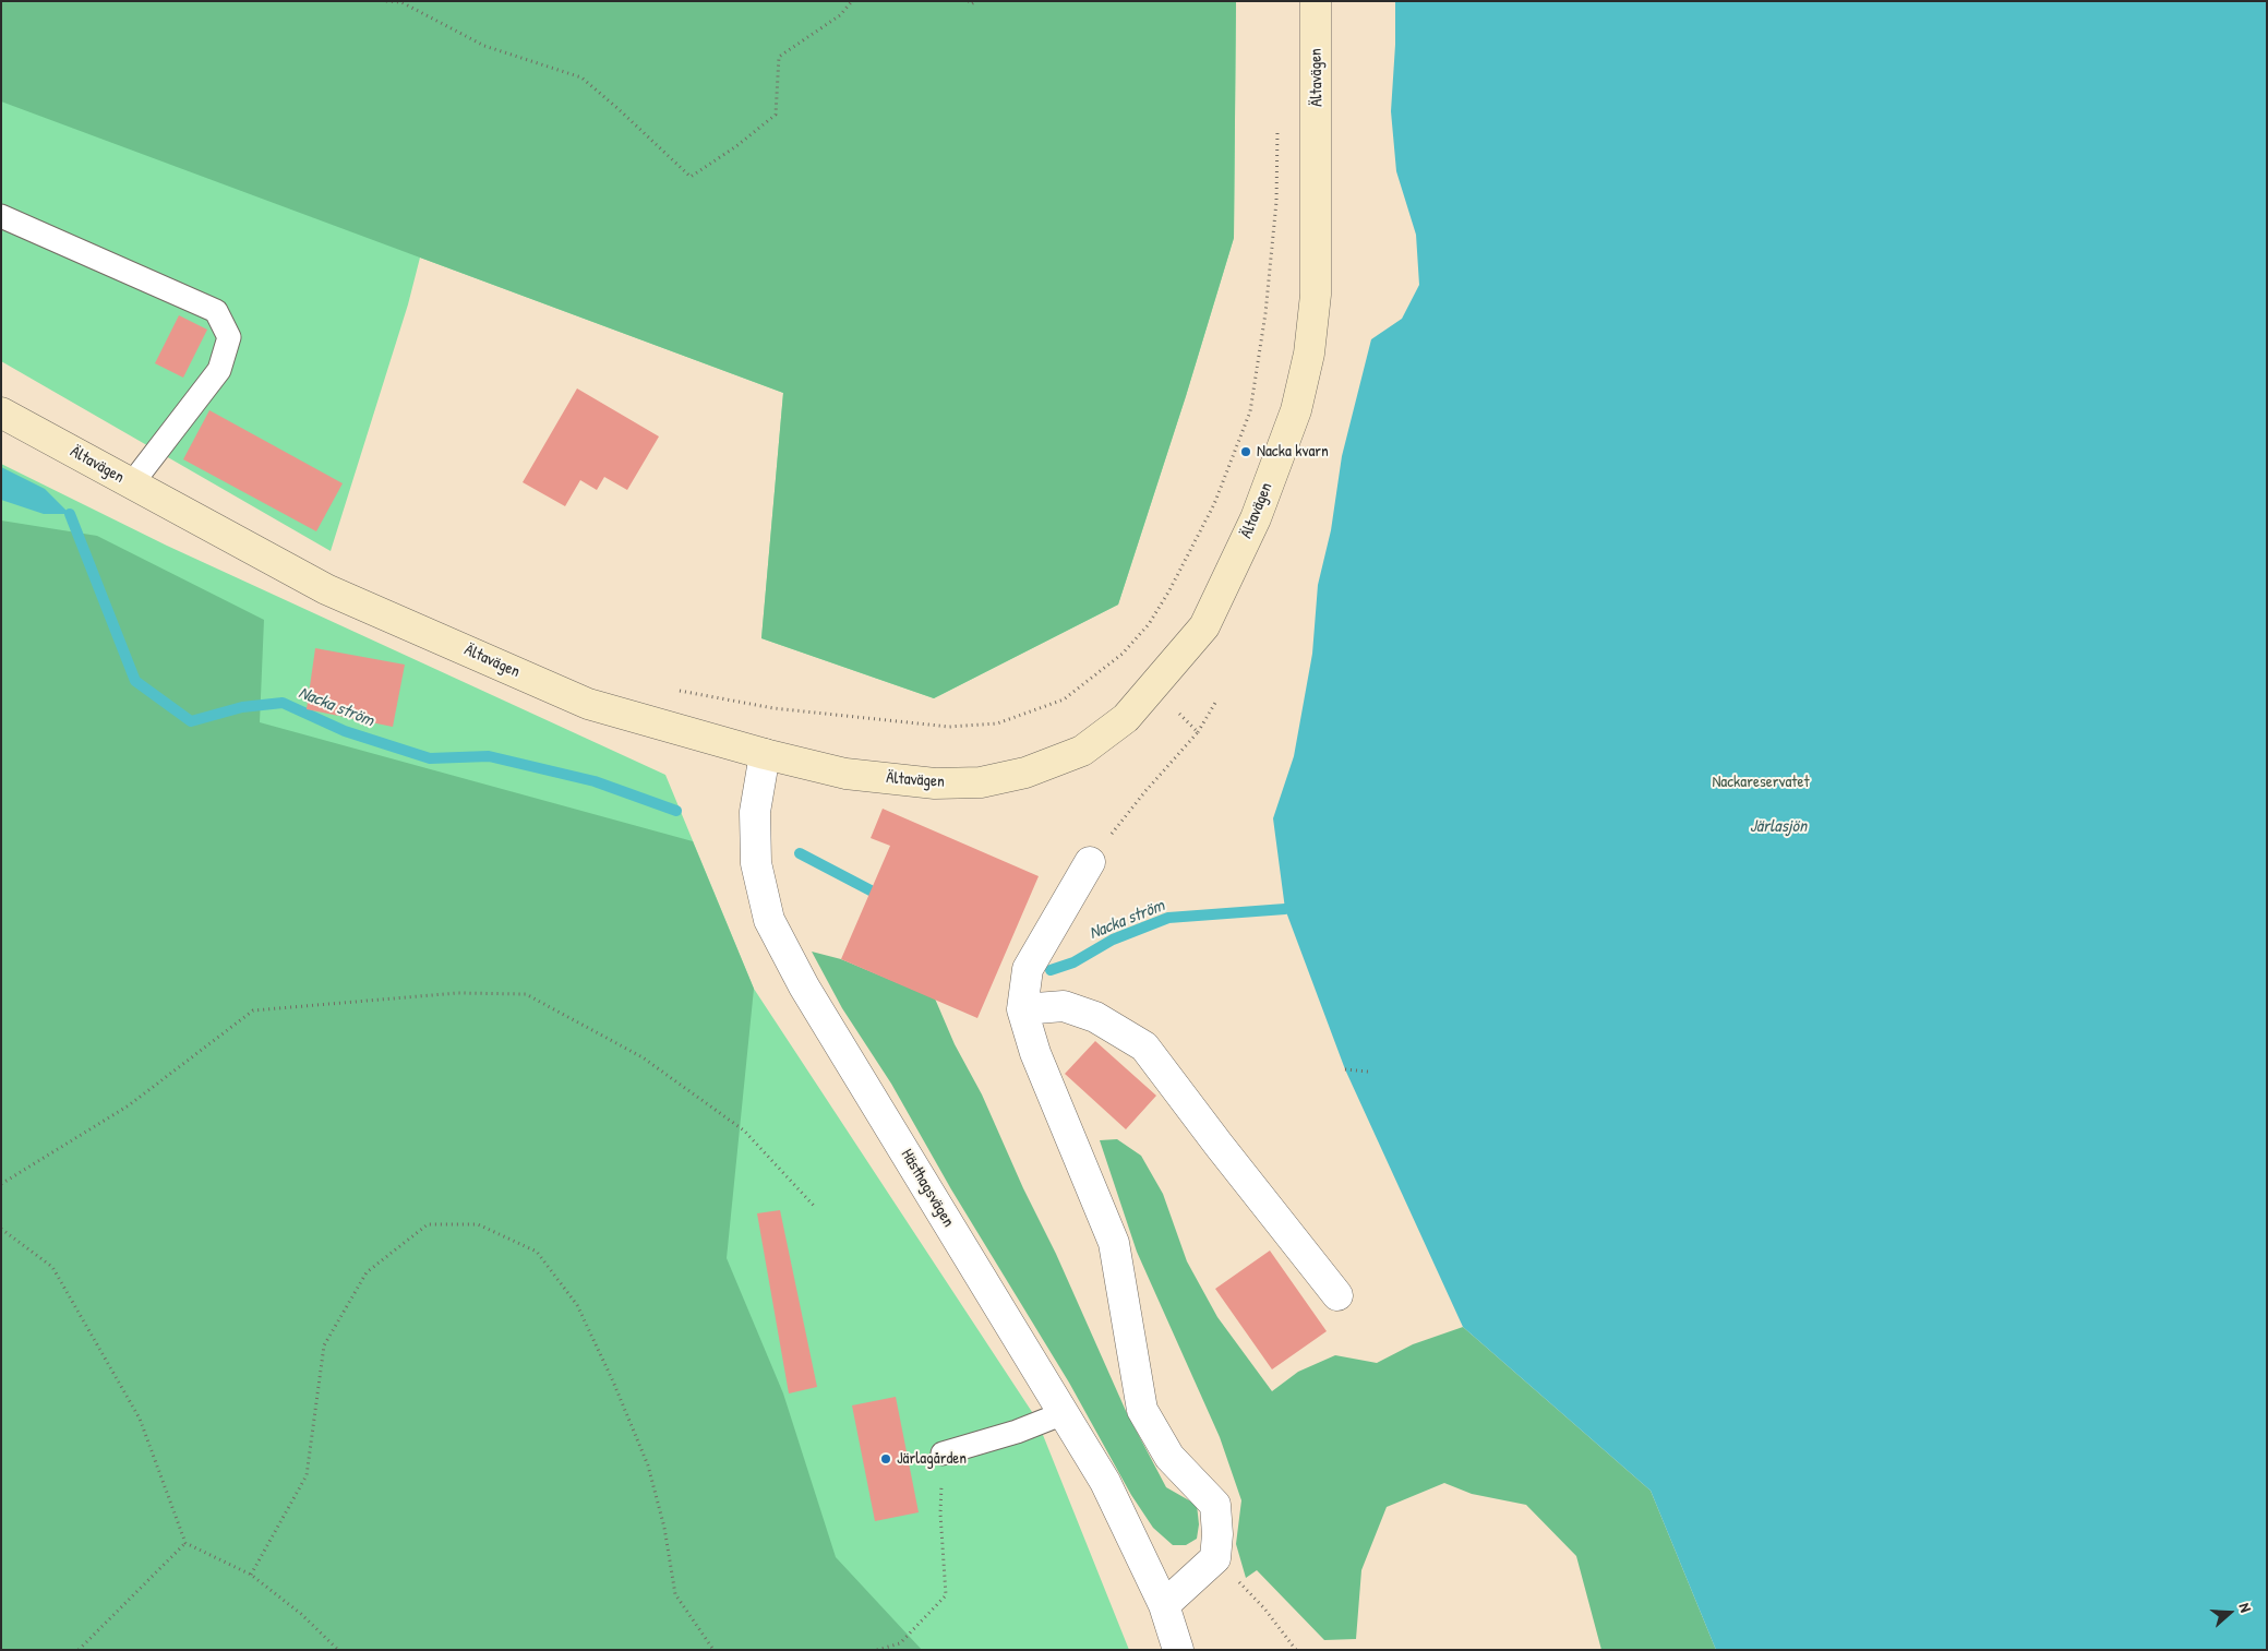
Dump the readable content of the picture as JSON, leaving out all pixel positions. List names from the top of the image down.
{
  "streets": {
    "main road": ["Ältavägen"],
    "street": ["Hästhagsvägen"]
  },
  "crossings": [
    ["Ältavägen", "Hästhagsvägen"]
  ],
  "water": ["Nacka ström", "Järlasjön"],
  "parks": ["Nackareservatet"],
  "places": ["Nacka kvarn", "Järlagården"],
  "north": "right"
}
